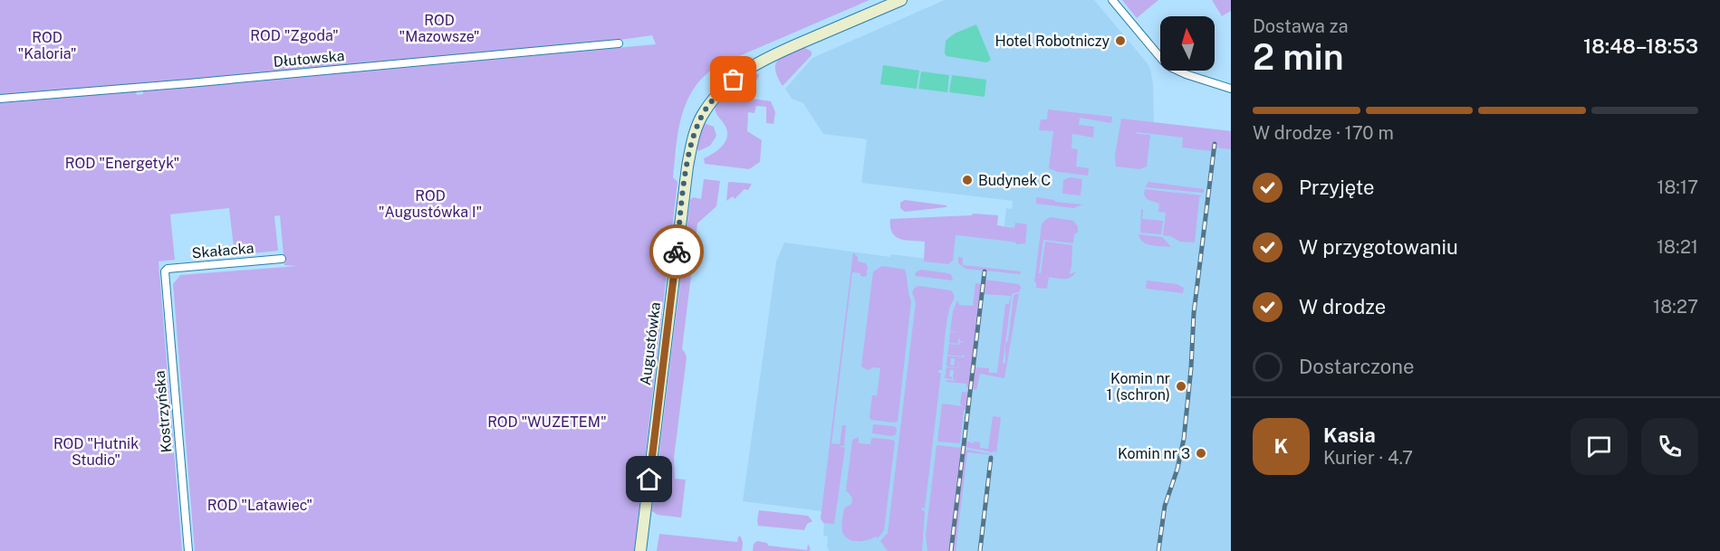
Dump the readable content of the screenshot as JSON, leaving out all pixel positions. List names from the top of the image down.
{
  "streets": {
    "street": [
      "Dłutowska",
      "Skałacka",
      "Augustówka",
      "Kostrzyńska"
    ]
  },
  "crossings": [
    ["Skałacka", "Kostrzyńska"]
  ],
  "parks": [
    "ROD \"Mazowsze\"",
    "ROD \"Zgoda\"",
    "ROD \"Kaloria\"",
    "ROD \"Energetyk\"",
    "ROD \"Augustówka I\"",
    "ROD \"WUZETEM\"",
    "ROD \"Hutnik Studio\"",
    "ROD \"Latawiec\""
  ],
  "places": [
    "Hotel Robotniczy",
    "Budynek C",
    "Komin nr 1 (schron)",
    "Komin nr 3"
  ],
  "north": "top",
  "page": {
    "heading": ["2 min", "Dostawa za", "18:48–18:53"],
    "panel": ["Kasia", "Kurier · 4.7"],
    "bar": "W drodze · 170 m",
    "list": [
      ["Przyjęte", "18:17"],
      ["W przygotowaniu", "18:21"],
      ["W drodze", "18:27"],
      "Dostarczone"
    ],
    "round": "K"
  }
}
